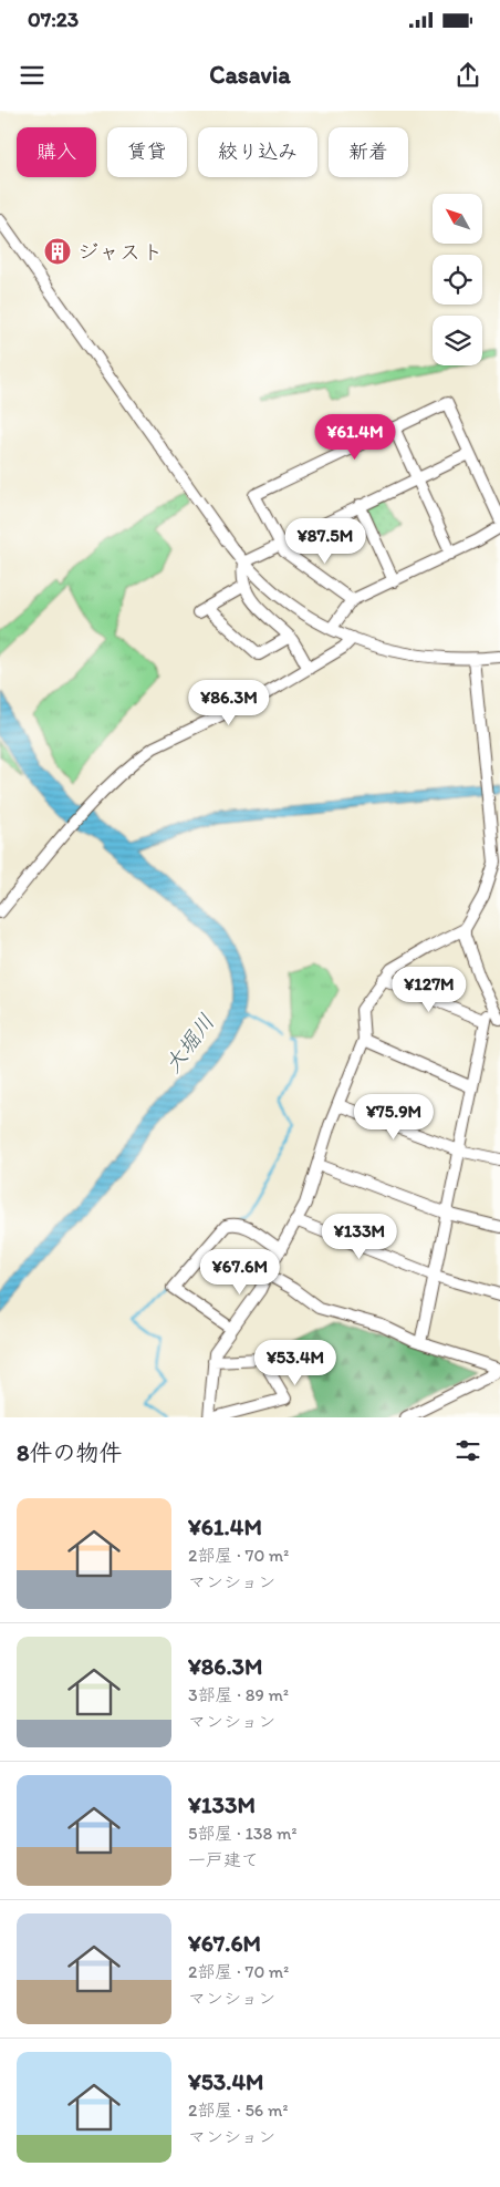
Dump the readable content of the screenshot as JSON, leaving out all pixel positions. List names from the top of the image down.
{
  "water": ["大堀川"],
  "places": {
    "building": ["ジャスト"]
  },
  "north": "top left",
  "page": {
    "status": "07:23",
    "header": "Casavia",
    "chip": [
      "購入",
      "賃貸",
      "絞り込み",
      "新着"
    ],
    "price": [
      "¥61.4M",
      "¥87.5M",
      "¥86.3M",
      "¥127M",
      "¥75.9M",
      "¥133M",
      "¥67.6M",
      "¥53.4M"
    ],
    "heading": "8件の物件",
    "list": [
      {
        "name": "¥61.4M",
        "note": "2部屋 · 70 m² · マンション"
      },
      {
        "name": "¥86.3M",
        "note": "3部屋 · 89 m² · マンション"
      },
      {
        "name": "¥133M",
        "note": "5部屋 · 138 m² · 一戸建て"
      },
      {
        "name": "¥67.6M",
        "note": "2部屋 · 70 m² · マンション"
      },
      {
        "name": "¥53.4M",
        "note": "2部屋 · 56 m² · マンション"
      }
    ]
  }
}
